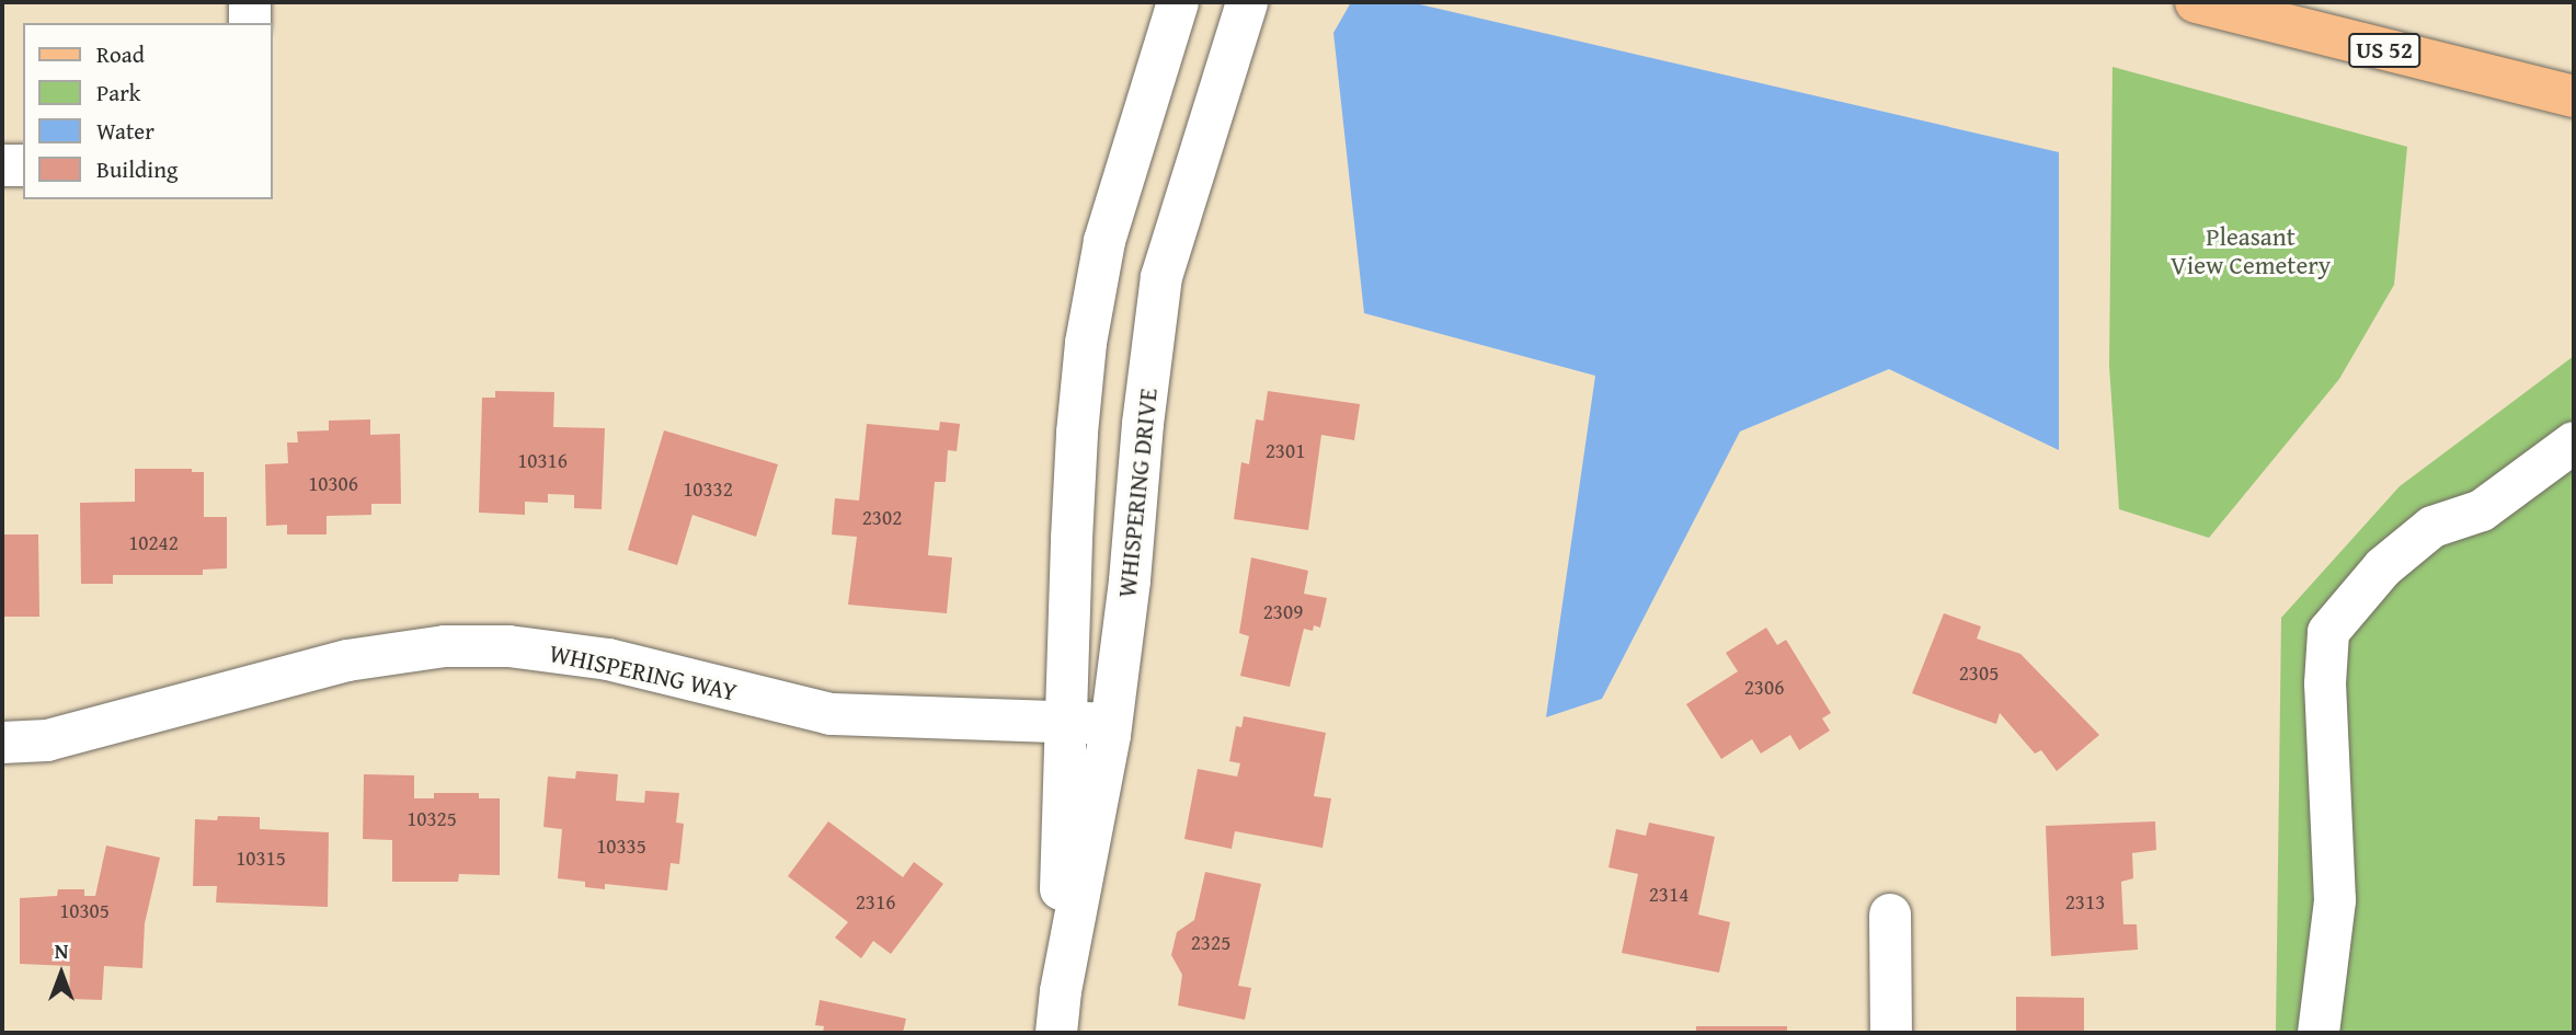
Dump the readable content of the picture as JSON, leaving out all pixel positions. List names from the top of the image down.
{
  "streets": {
    "main road": ["US 52"],
    "street": ["WHISPERING DRIVE", "WHISPERING WAY"]
  },
  "crossings": [
    ["WHISPERING DRIVE", "WHISPERING WAY"]
  ],
  "parks": ["Pleasant View Cemetery"],
  "house_numbers": [
    "2301",
    "10316",
    "10306",
    "10332",
    "2302",
    "10242",
    "2309",
    "2305",
    "2306",
    "10325",
    "10335",
    "10315",
    "2314",
    "2316",
    "2313",
    "10305",
    "2325"
  ],
  "legend": [
    "Road",
    "Park",
    "Water",
    "Building"
  ],
  "north": "top"
}
